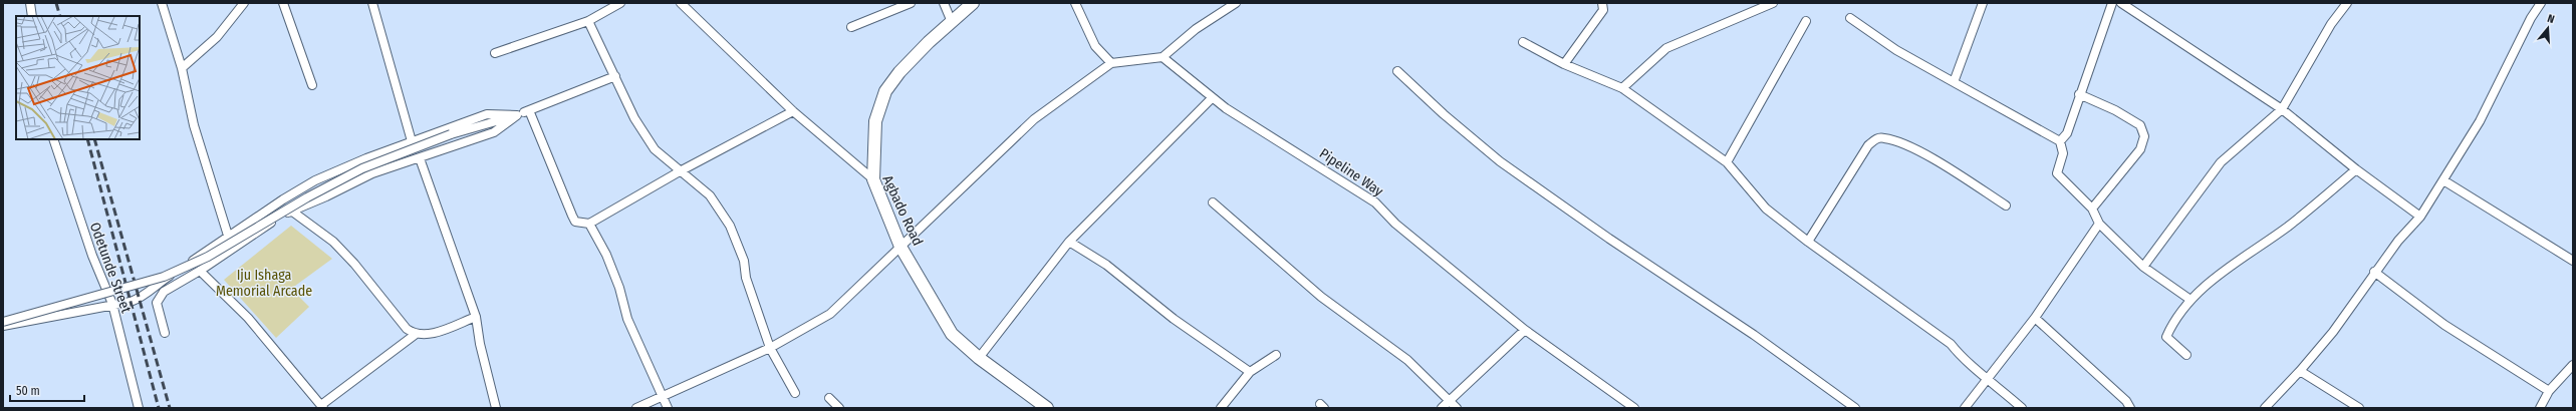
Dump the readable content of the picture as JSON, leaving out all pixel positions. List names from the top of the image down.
{
  "streets": {
    "main road": ["Agbado Road"],
    "street": ["Pipeline Way", "Odetunde Street"]
  },
  "parks": ["Iju Ishaga Memorial Arcade"],
  "scale_bar": "50 m",
  "north": "top"
}
